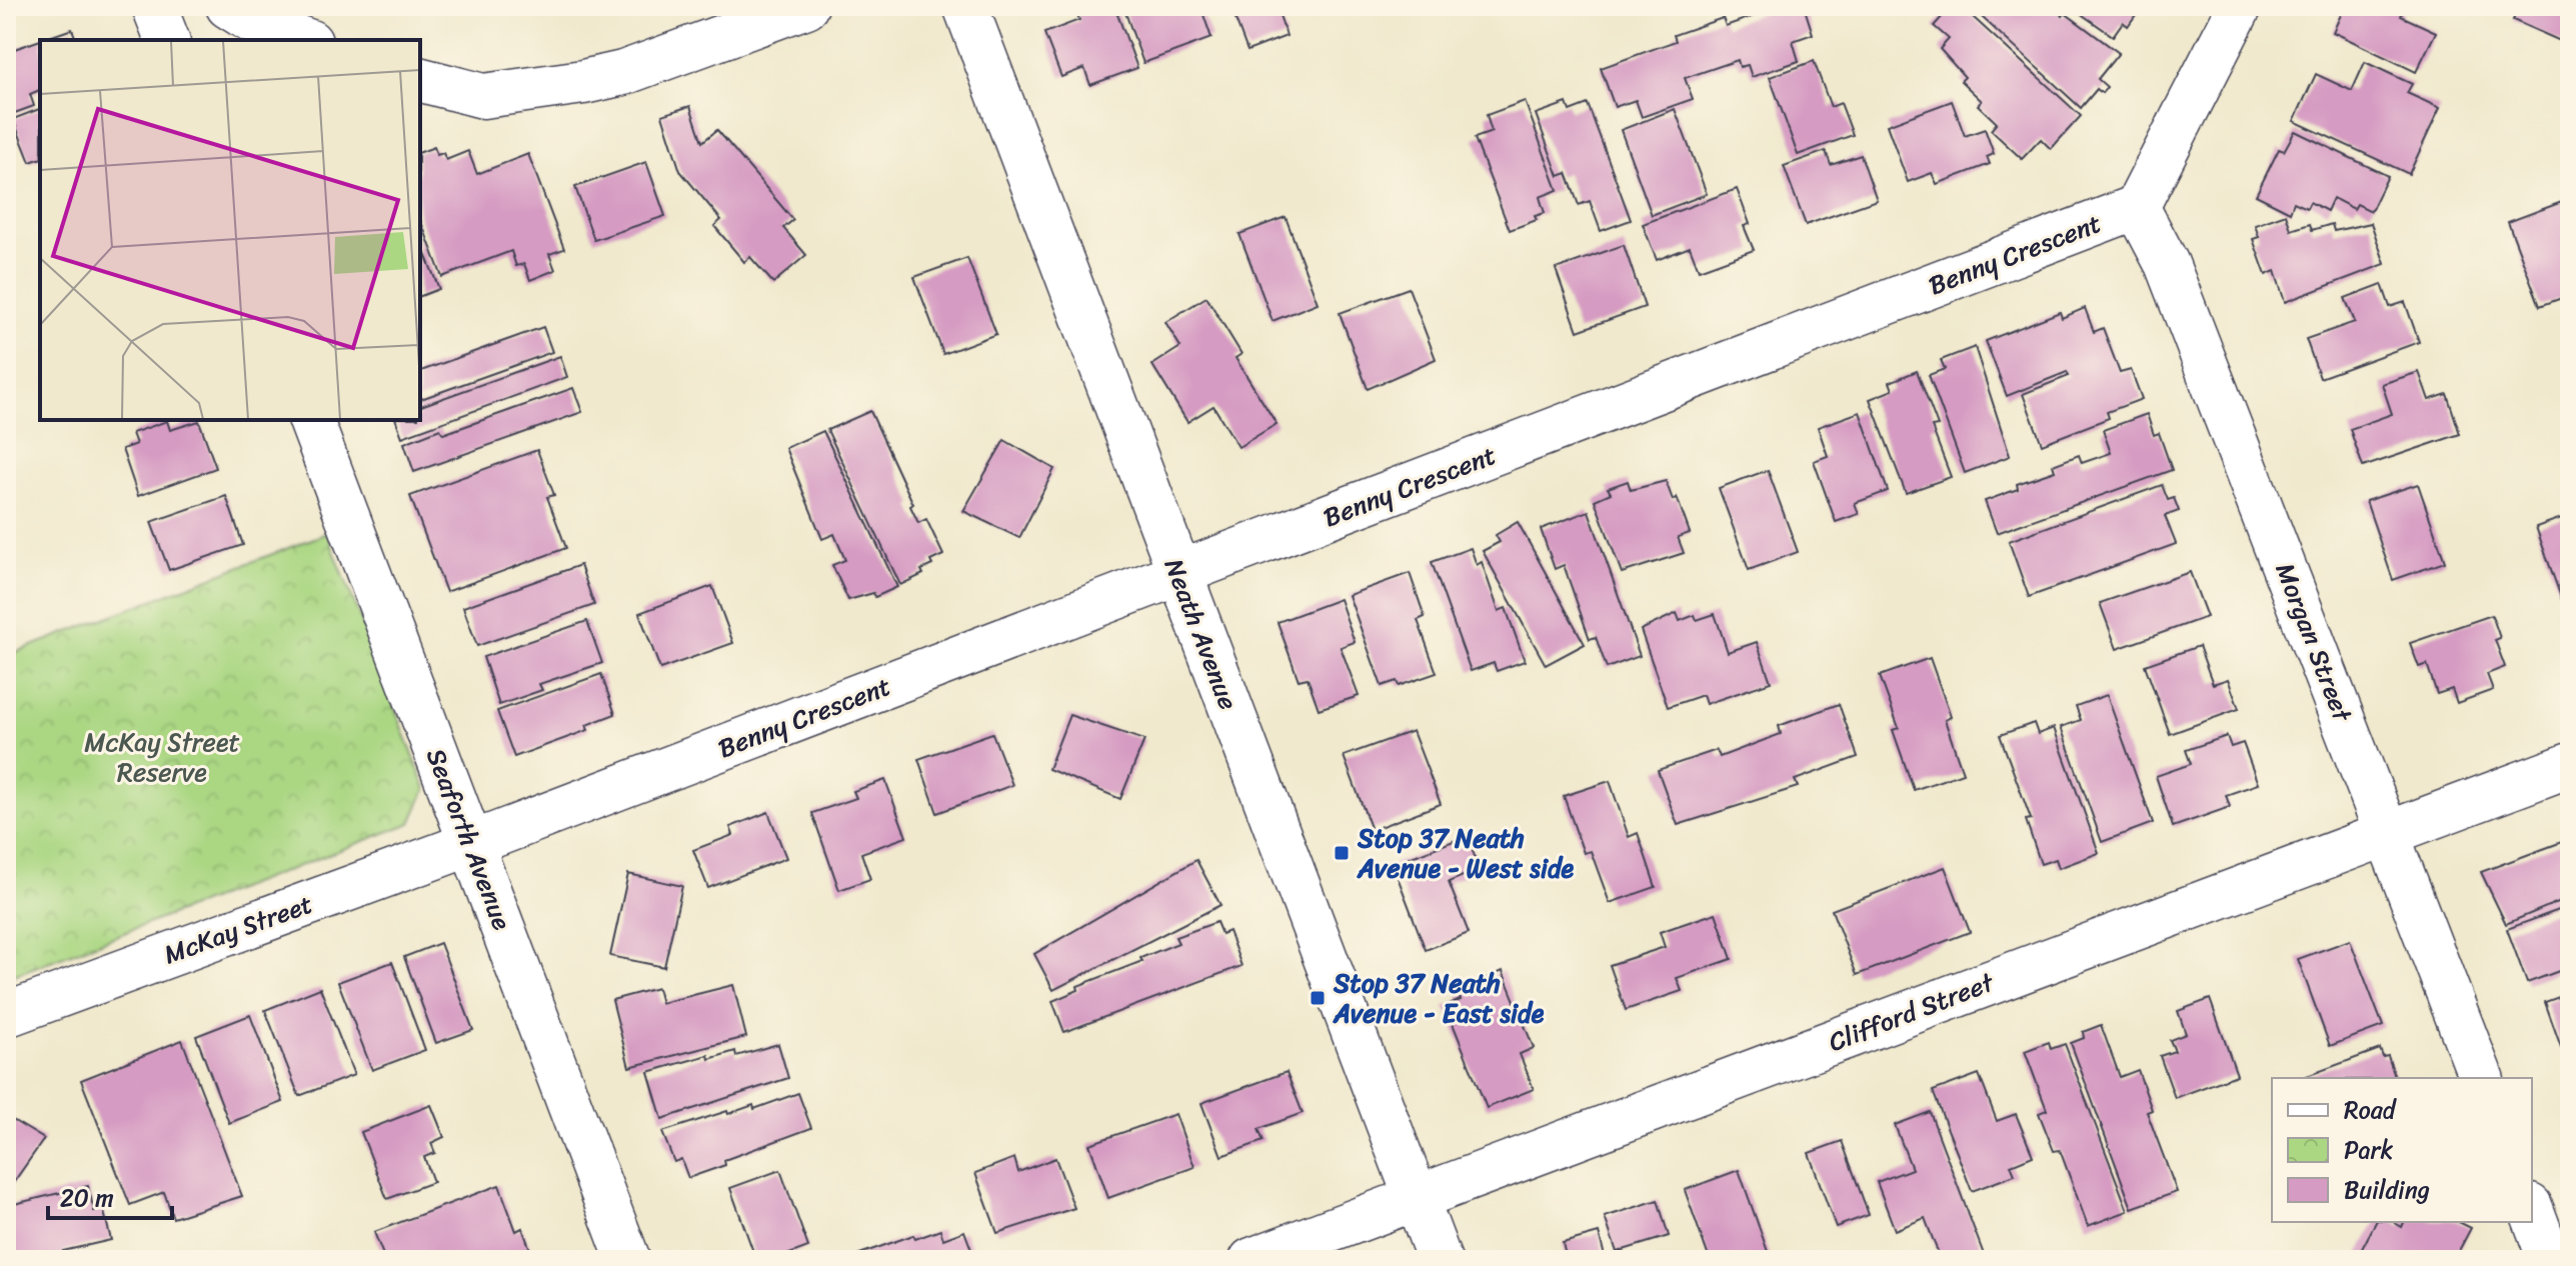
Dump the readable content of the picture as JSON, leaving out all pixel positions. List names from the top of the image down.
{
  "streets": {
    "street": [
      "Benny Crescent",
      "Neath Avenue",
      "Morgan Street",
      "Seaforth Avenue",
      "McKay Street",
      "Clifford Street"
    ]
  },
  "crossings": [
    ["Benny Crescent", "Neath Avenue"],
    ["Benny Crescent", "Morgan Street"],
    ["Benny Crescent", "Seaforth Avenue"],
    ["Benny Crescent", "McKay Street"],
    ["Neath Avenue", "Clifford Street"],
    ["Morgan Street", "Clifford Street"],
    ["Seaforth Avenue", "McKay Street"]
  ],
  "parks": ["McKay Street Reserve"],
  "places": {
    "transit": ["Stop 37 Neath Avenue - West side", "Stop 37 Neath Avenue - East side"]
  },
  "legend": ["Road", "Park", "Building"],
  "scale_bar": "20 m"
}
